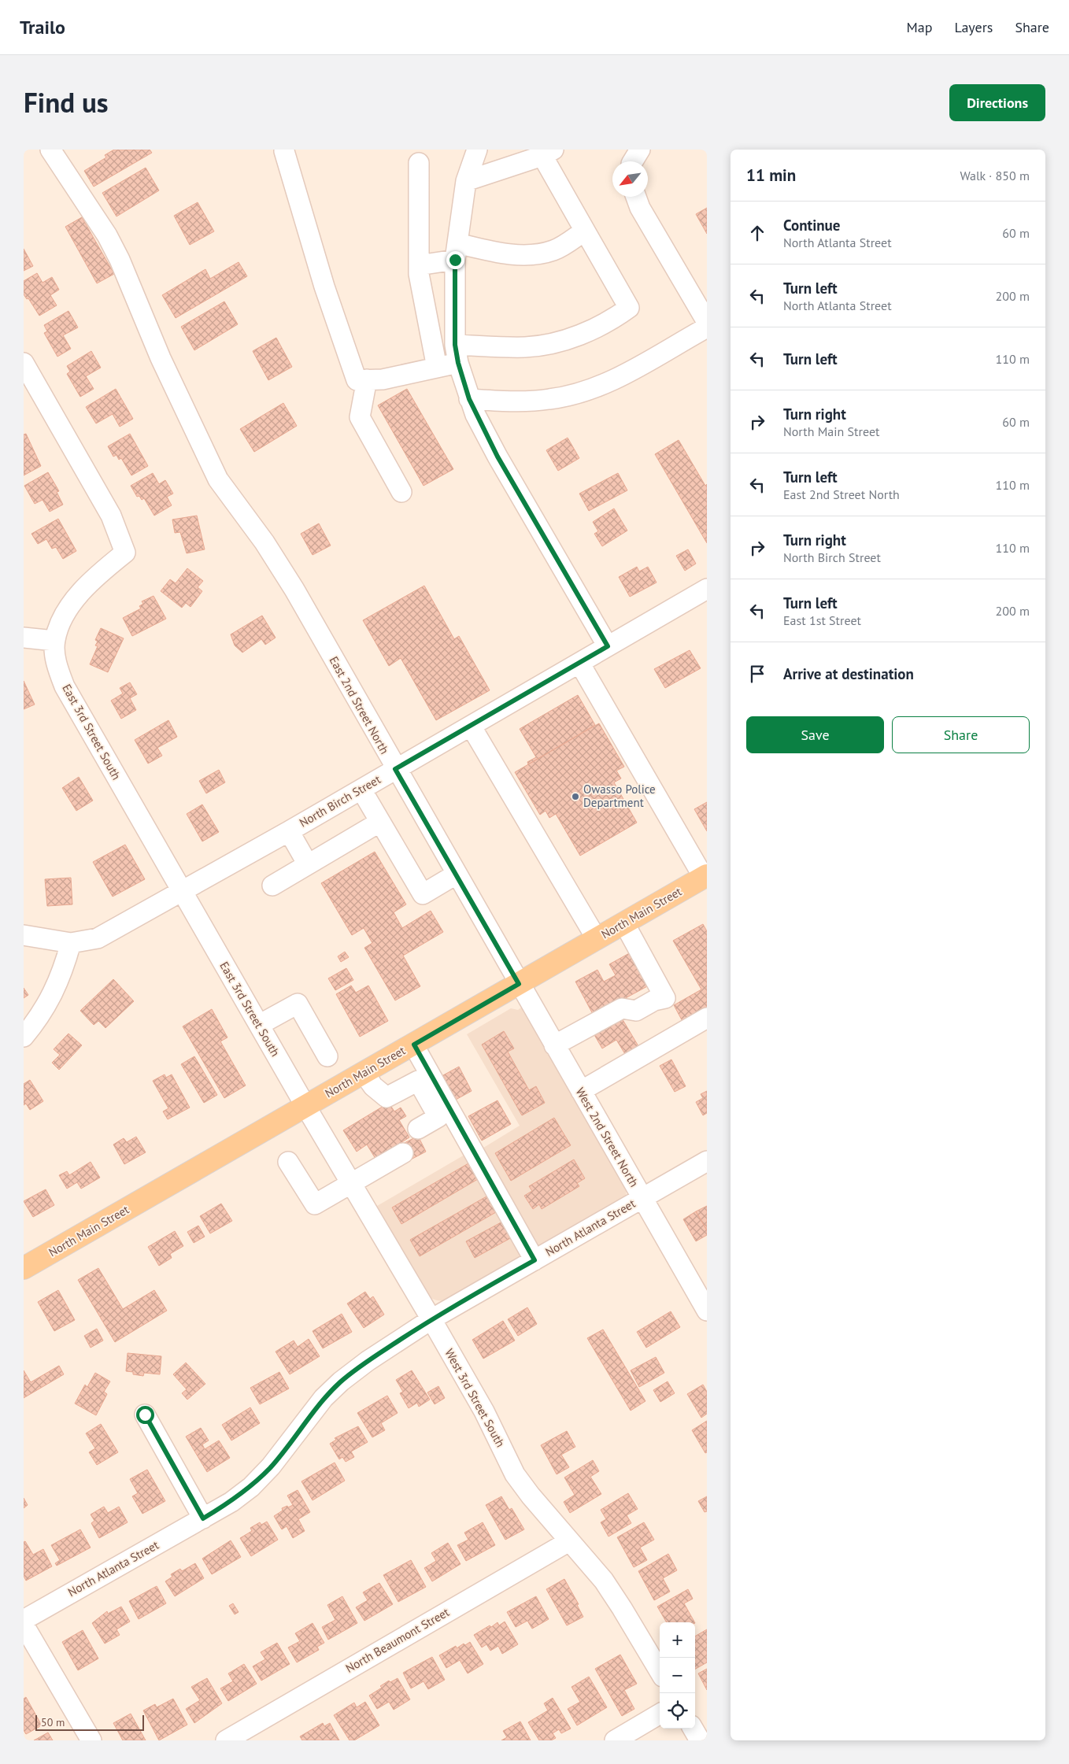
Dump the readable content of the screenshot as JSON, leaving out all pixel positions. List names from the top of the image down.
{
  "streets": {
    "main road": ["North Main Street"],
    "street": [
      "East 2nd Street North",
      "East 3rd Street South",
      "North Birch Street",
      "West 2nd Street North",
      "North Atlanta Street",
      "West 3rd Street South",
      "North Beaumont Street"
    ]
  },
  "crossings": [
    ["East 2nd Street North", "North Birch Street"],
    ["East 2nd Street North", "North Main Street"],
    ["East 2nd Street North", "West 2nd Street North"],
    ["East 3rd Street South", "North Birch Street"],
    ["East 3rd Street South", "North Main Street"],
    ["East 3rd Street South", "West 3rd Street South"],
    ["North Main Street", "West 2nd Street North"],
    ["North Main Street", "West 3rd Street South"],
    ["West 2nd Street North", "North Atlanta Street"],
    ["North Atlanta Street", "West 3rd Street South"],
    ["West 3rd Street South", "North Beaumont Street"]
  ],
  "places": ["Owasso Police Department"],
  "scale_bar": "50 m",
  "north": "bottom left",
  "page": {
    "header": "Trailo",
    "nav": ["Map", "Layers", "Share"],
    "title": "Find us",
    "buttons": [
      "Directions",
      ["Save", "Share"]
    ],
    "heading": ["11 min", "Walk · 850 m"],
    "list": [
      ["Continue", "North Atlanta Street", "60 m"],
      ["Turn left", "North Atlanta Street", "200 m"],
      ["Turn left", "110 m"],
      ["Turn right", "North Main Street", "60 m"],
      ["Turn left", "East 2nd Street North", "110 m"],
      ["Turn right", "North Birch Street", "110 m"],
      ["Turn left", "East 1st Street", "200 m"],
      "Arrive at destination"
    ],
    "map_buttons": ["+", "−"],
    "scale": "50 m"
  }
}
